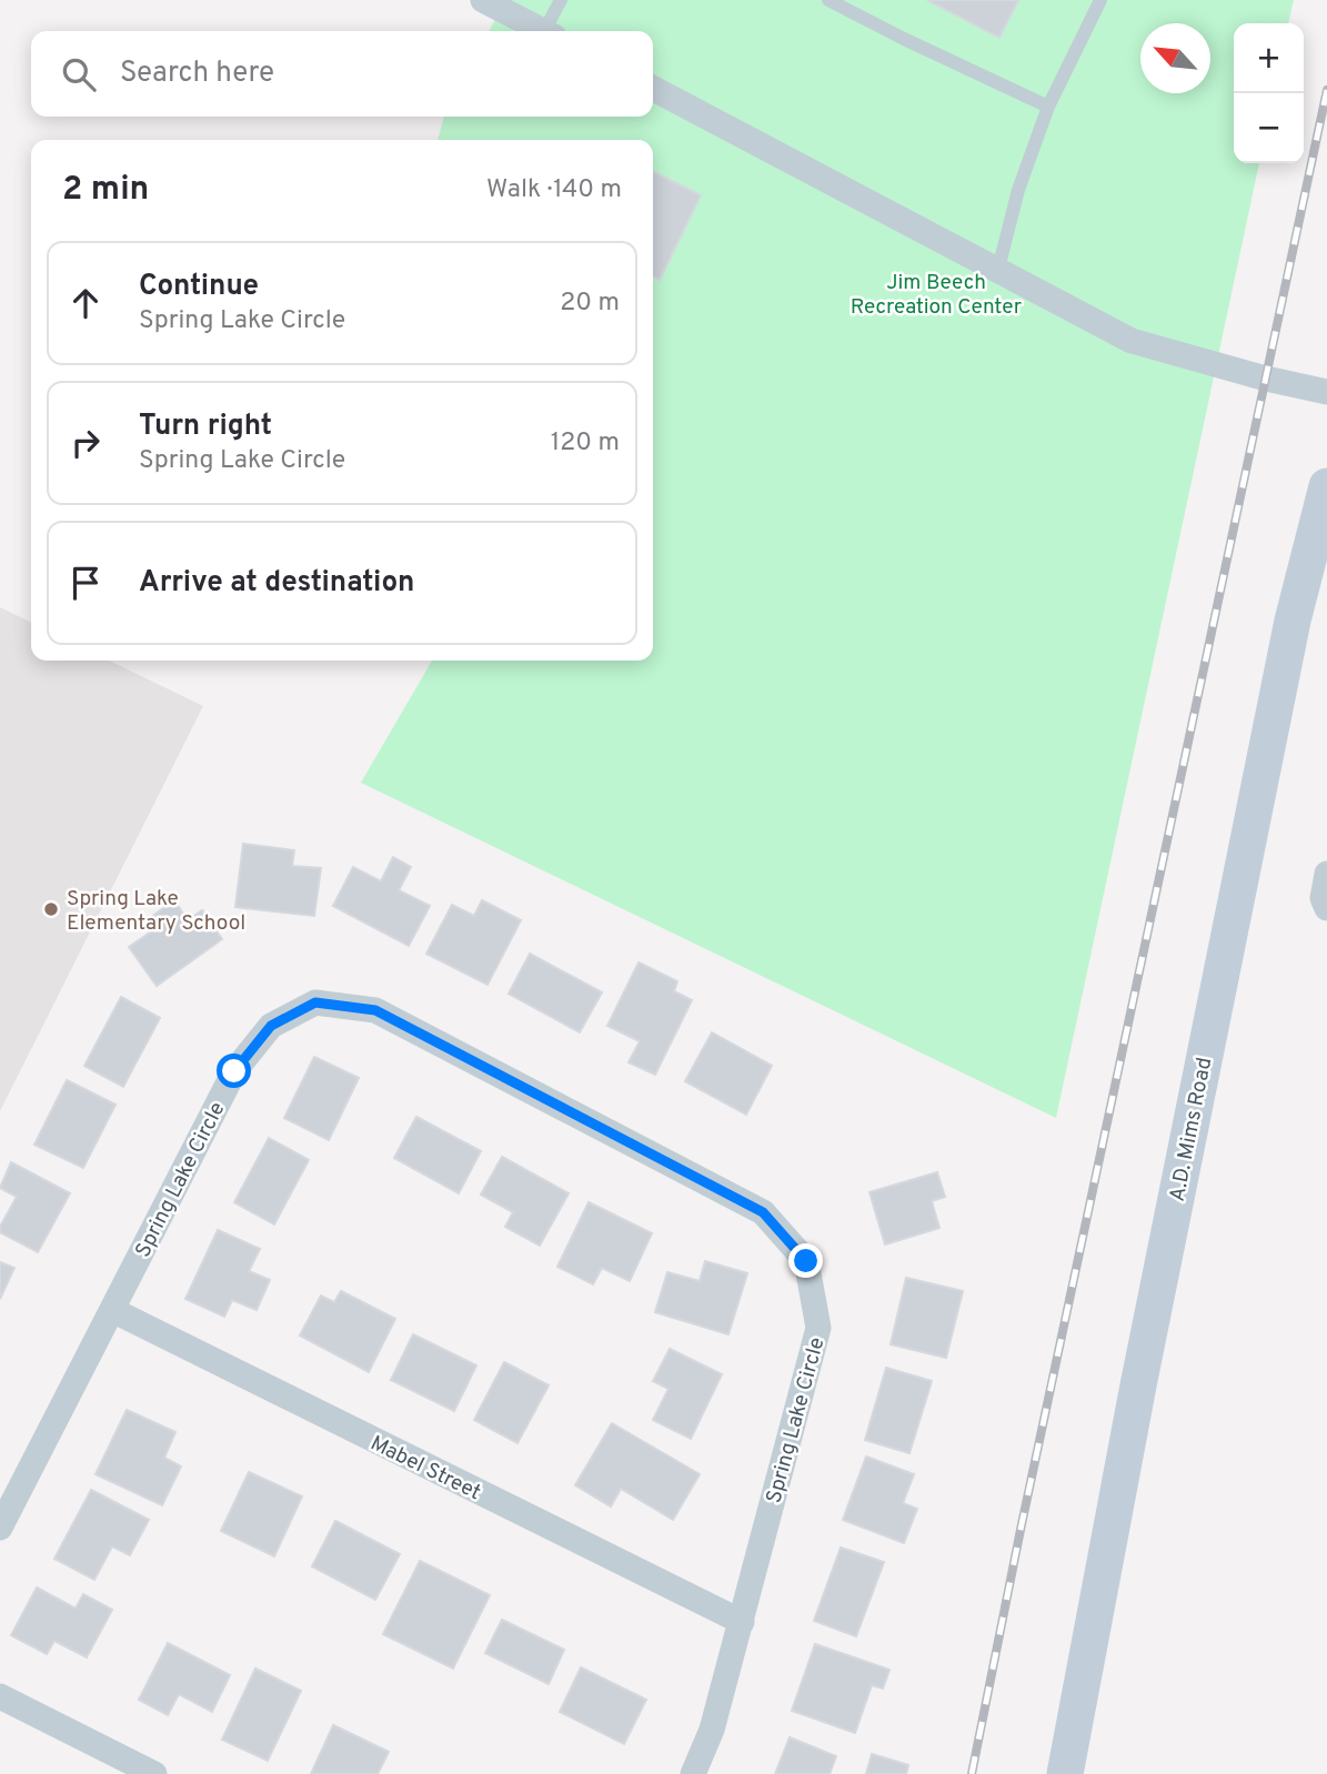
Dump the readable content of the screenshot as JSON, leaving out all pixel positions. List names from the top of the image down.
{
  "streets": {
    "street": ["A.D. Mims Road", "Spring Lake Circle", "Mabel Street"]
  },
  "crossings": [
    ["Spring Lake Circle", "Mabel Street"]
  ],
  "parks": ["Jim Beech Recreation Center"],
  "places": ["Spring Lake Elementary School"],
  "north": "top left",
  "page": {
    "map_buttons": ["+", "−"],
    "search": "Search here",
    "heading": ["2 min", "Walk · 140 m"],
    "list": [
      ["Continue", "Spring Lake Circle", "20 m"],
      ["Turn right", "Spring Lake Circle", "120 m"],
      "Arrive at destination"
    ]
  }
}
